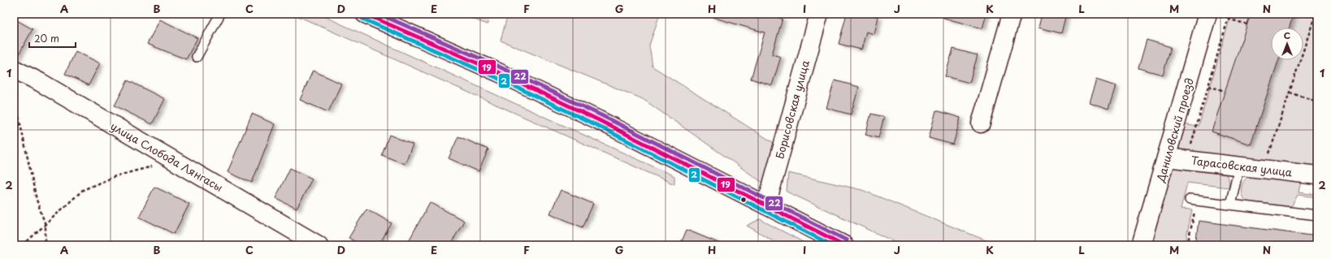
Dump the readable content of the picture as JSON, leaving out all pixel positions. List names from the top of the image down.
{
  "streets": {
    "street": [
      "Борисовская улица",
      "Даниловский проезд",
      "улица Слобода Лянгасы",
      "Тарасовская улица"
    ]
  },
  "crossings": [
    ["Даниловский проезд", "Тарасовская улица"]
  ],
  "lines": ["transit line 19", "transit line 22", "transit line 2"],
  "scale_bar": "20 m",
  "north": "top",
  "grid": {
    "columns": [
      "A",
      "B",
      "C",
      "D",
      "E",
      "F",
      "G",
      "H",
      "I",
      "J",
      "K",
      "L",
      "M",
      "N"
    ],
    "rows": ["1", "2"]
  }
}
